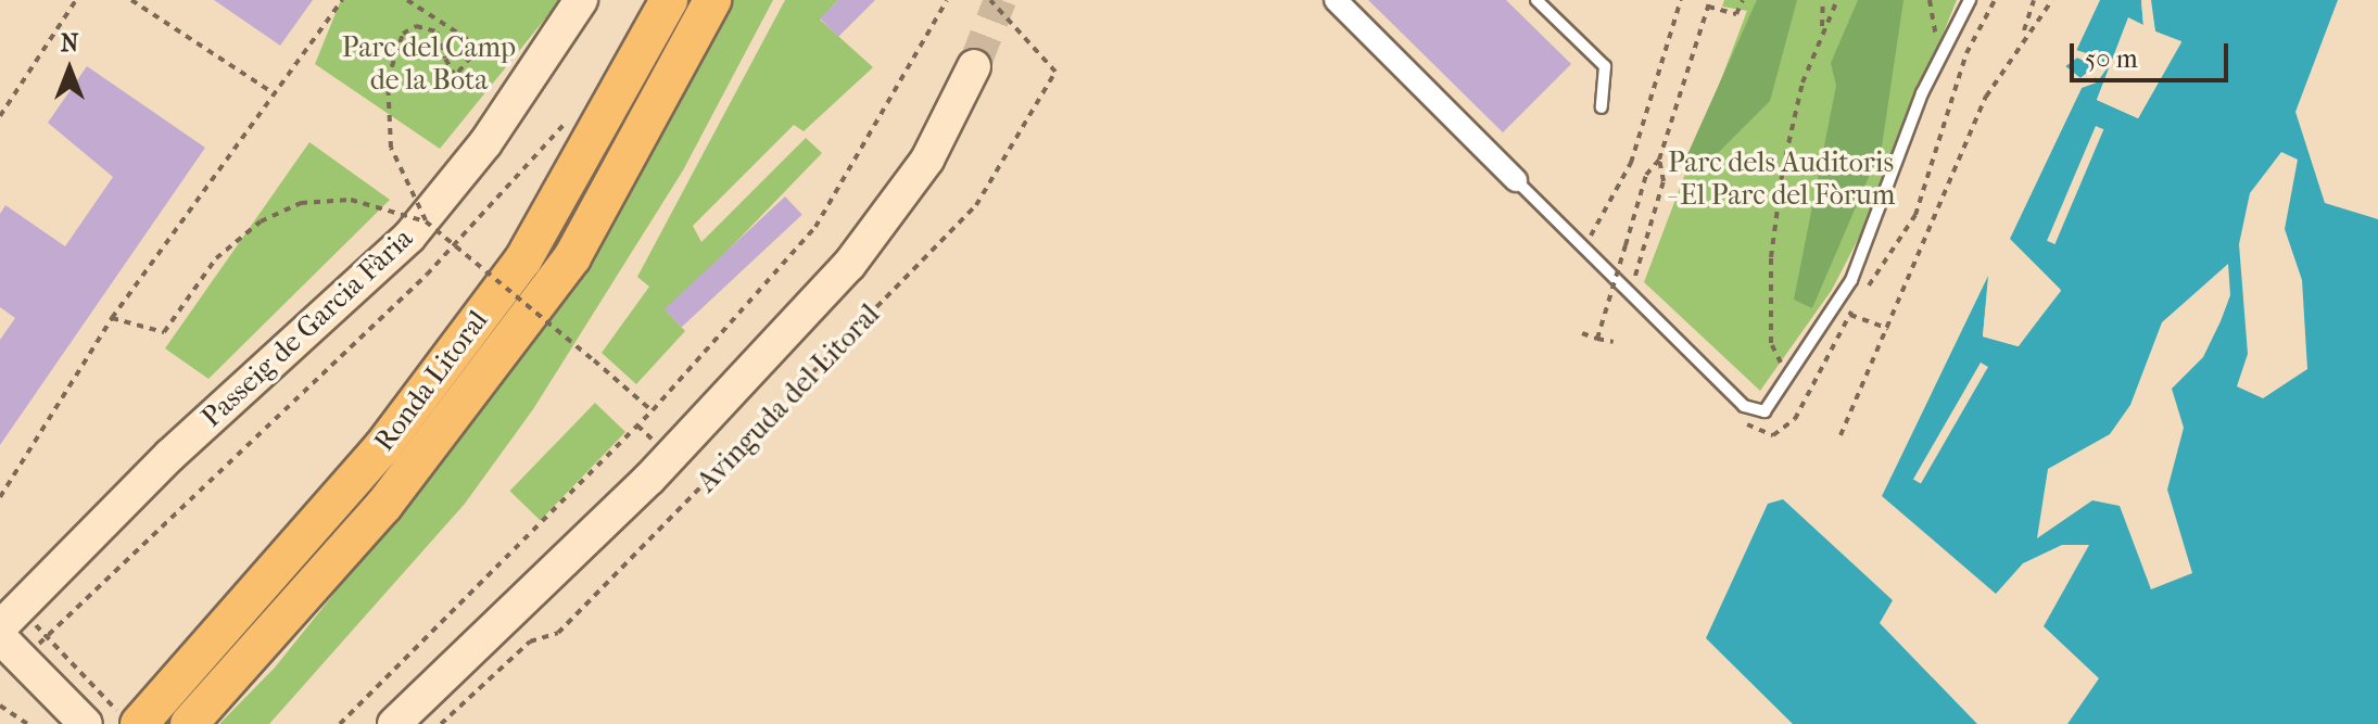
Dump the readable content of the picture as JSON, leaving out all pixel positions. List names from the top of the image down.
{
  "streets": {
    "highway": ["Ronda Litoral"],
    "main road": ["Passeig de Garcia Fària", "Avinguda del Litoral"]
  },
  "parks": ["Parc del Camp de la Bota", "Parc dels Auditoris - El Parc del Fòrum"],
  "scale_bar": "50 m",
  "north": "top"
}
